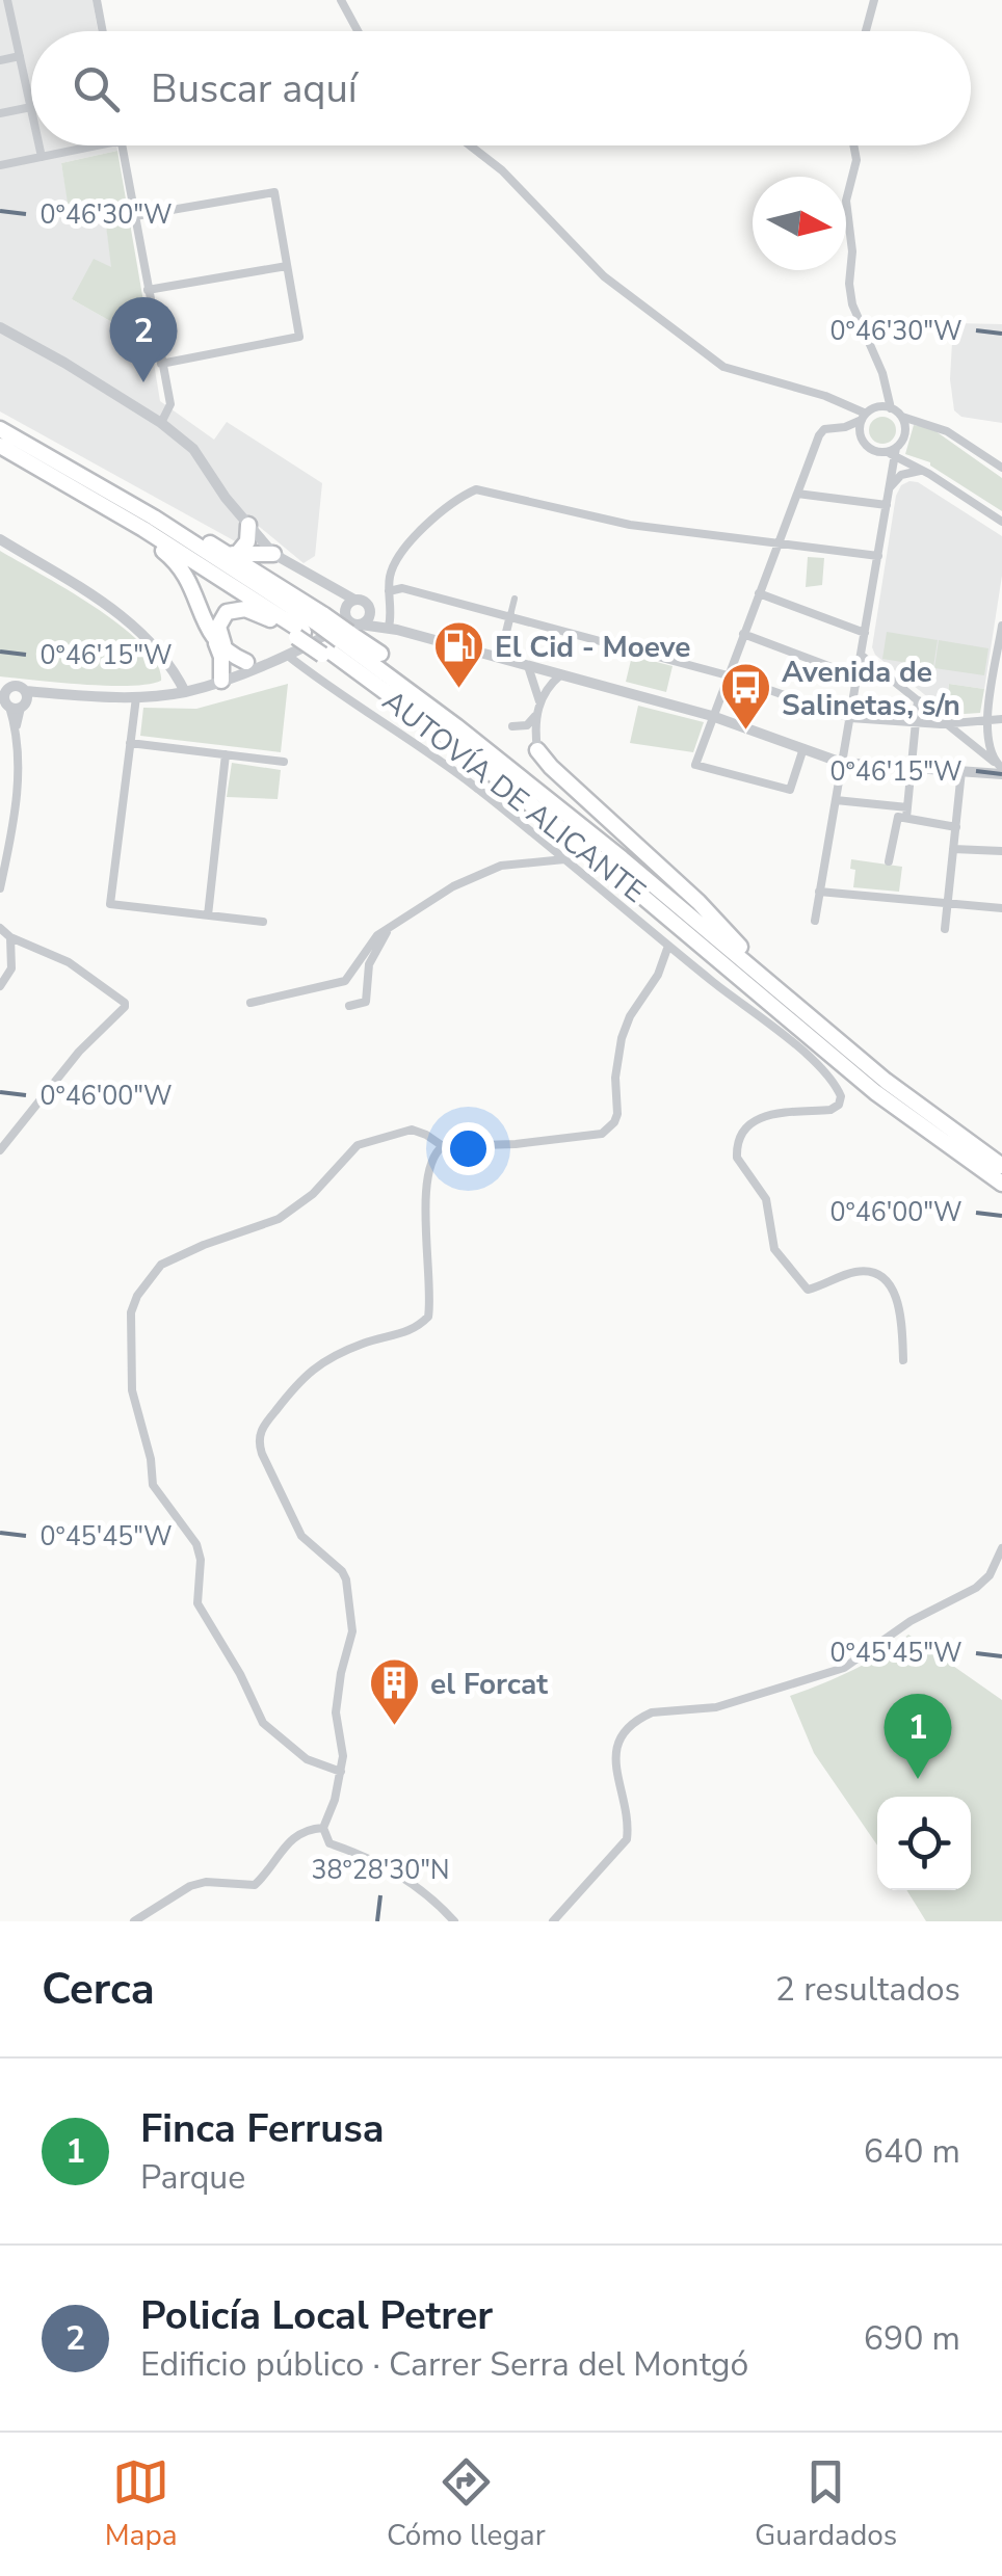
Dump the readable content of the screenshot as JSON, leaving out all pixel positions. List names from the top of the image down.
{
  "streets": {
    "highway": ["AUTOVÍA DE ALICANTE"]
  },
  "places": {
    "fuel station": ["El Cid - Moeve"],
    "bus stop": ["Avenida de Salinetas, s/n"],
    "building": ["el Forcat"]
  },
  "north": "right",
  "page": {
    "search": "Buscar aquí",
    "pins": ["2", "1"],
    "heading": ["Cerca", "2 resultados"],
    "list": [
      {
        "mark": "1",
        "name": "Finca Ferrusa",
        "note": "Parque",
        "value": "640 m"
      },
      {
        "mark": "2",
        "name": "Policía Local Petrer",
        "note": "Edificio público · Carrer Serra del Montgó",
        "value": "690 m"
      }
    ],
    "nav": ["Mapa", "Cómo llegar", "Guardados"]
  },
  "coordinates": [
    "0°46'30\"W",
    "0°46'15\"W",
    "0°46'00\"W",
    "0°45'45\"W",
    "38°28'30\"N"
  ]
}
